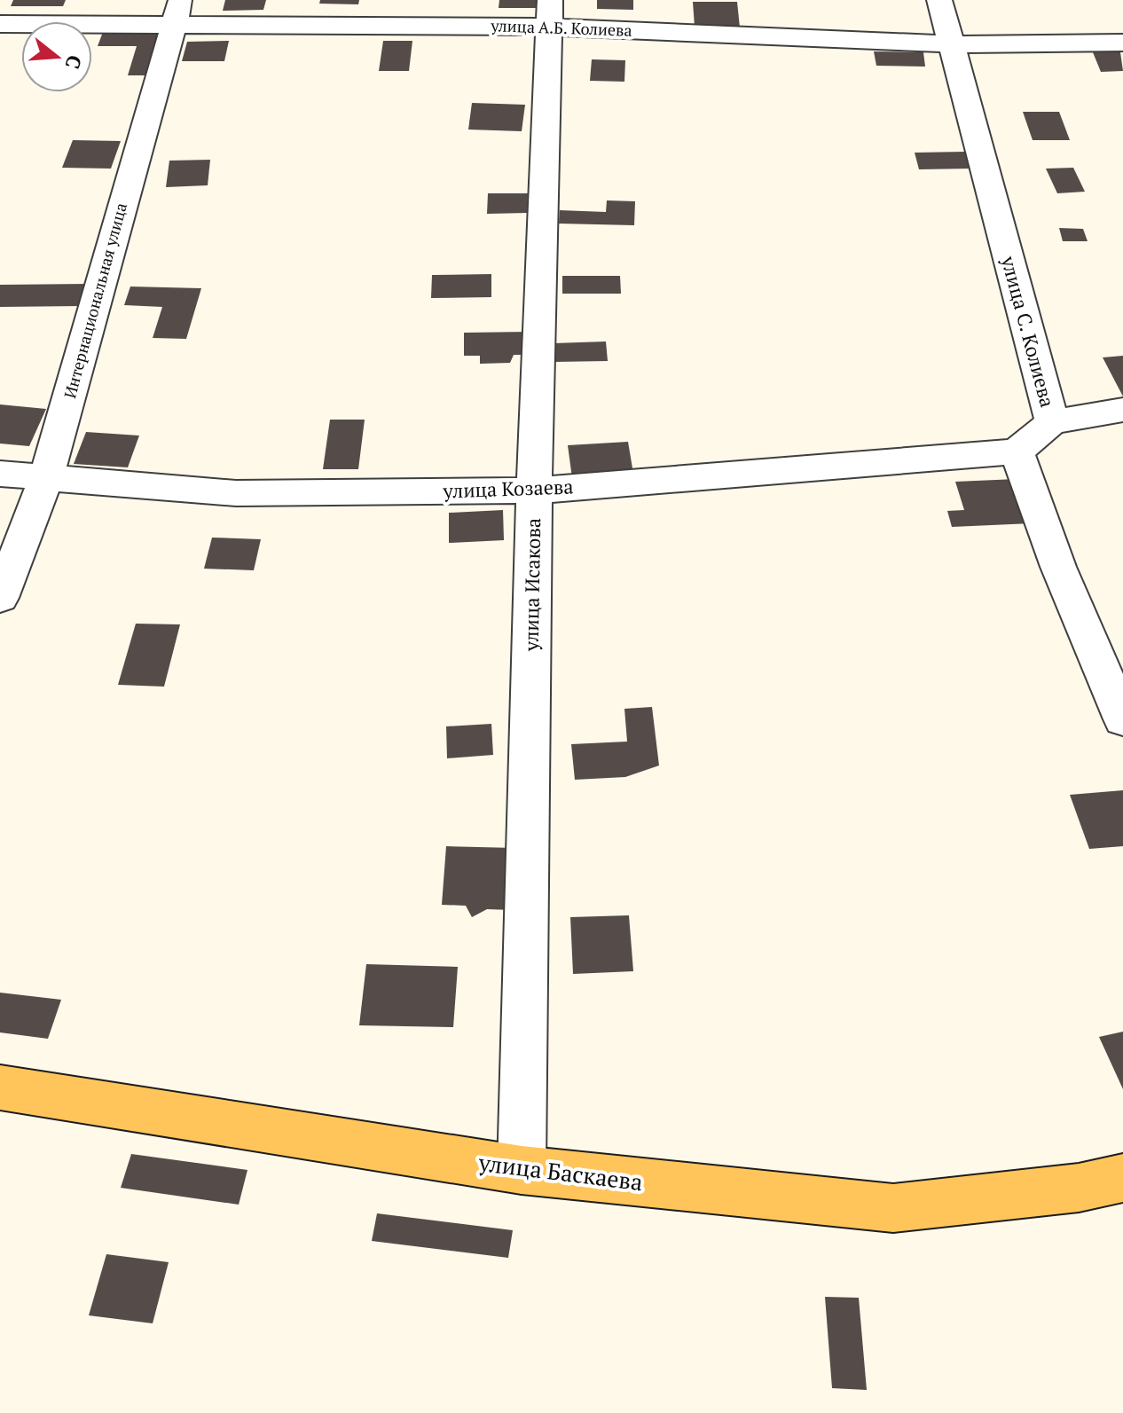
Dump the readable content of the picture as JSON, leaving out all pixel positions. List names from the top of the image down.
{
  "streets": {
    "main road": ["улица Баскаева"],
    "street": [
      "улица А.Б. Колиева",
      "Интернациональная улица",
      "улица С. Колиева",
      "улица Козаева",
      "улица Исакова"
    ]
  },
  "crossings": [
    ["улица А.Б. Колиева", "Интернациональная улица"],
    ["улица А.Б. Колиева", "улица С. Колиева"],
    ["улица А.Б. Колиева", "улица Исакова"],
    ["Интернациональная улица", "улица Козаева"],
    ["улица С. Колиева", "улица Козаева"],
    ["улица Козаева", "улица Исакова"],
    ["улица Исакова", "улица Баскаева"]
  ],
  "north": "right"
}
